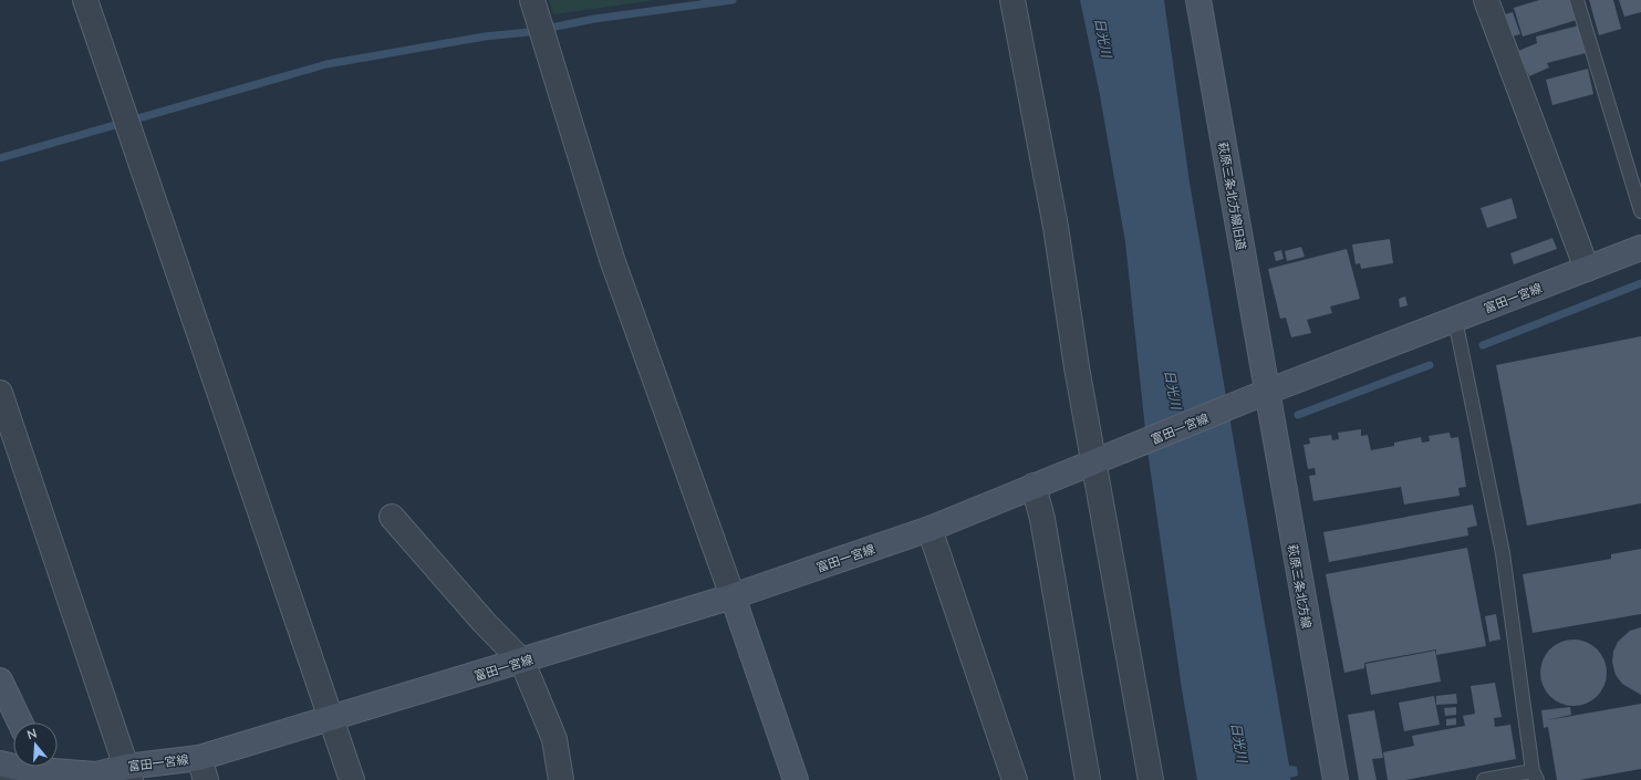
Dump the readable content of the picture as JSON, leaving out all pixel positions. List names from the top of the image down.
{
  "streets": {
    "main road": ["萩原三条北方線旧道", "富田一宮線", "萩原三条北方線"]
  },
  "crossings": [
    ["萩原三条北方線旧道", "富田一宮線"],
    ["萩原三条北方線旧道", "萩原三条北方線"],
    ["富田一宮線", "萩原三条北方線"]
  ],
  "water": ["日光川"],
  "north": "top"
}
